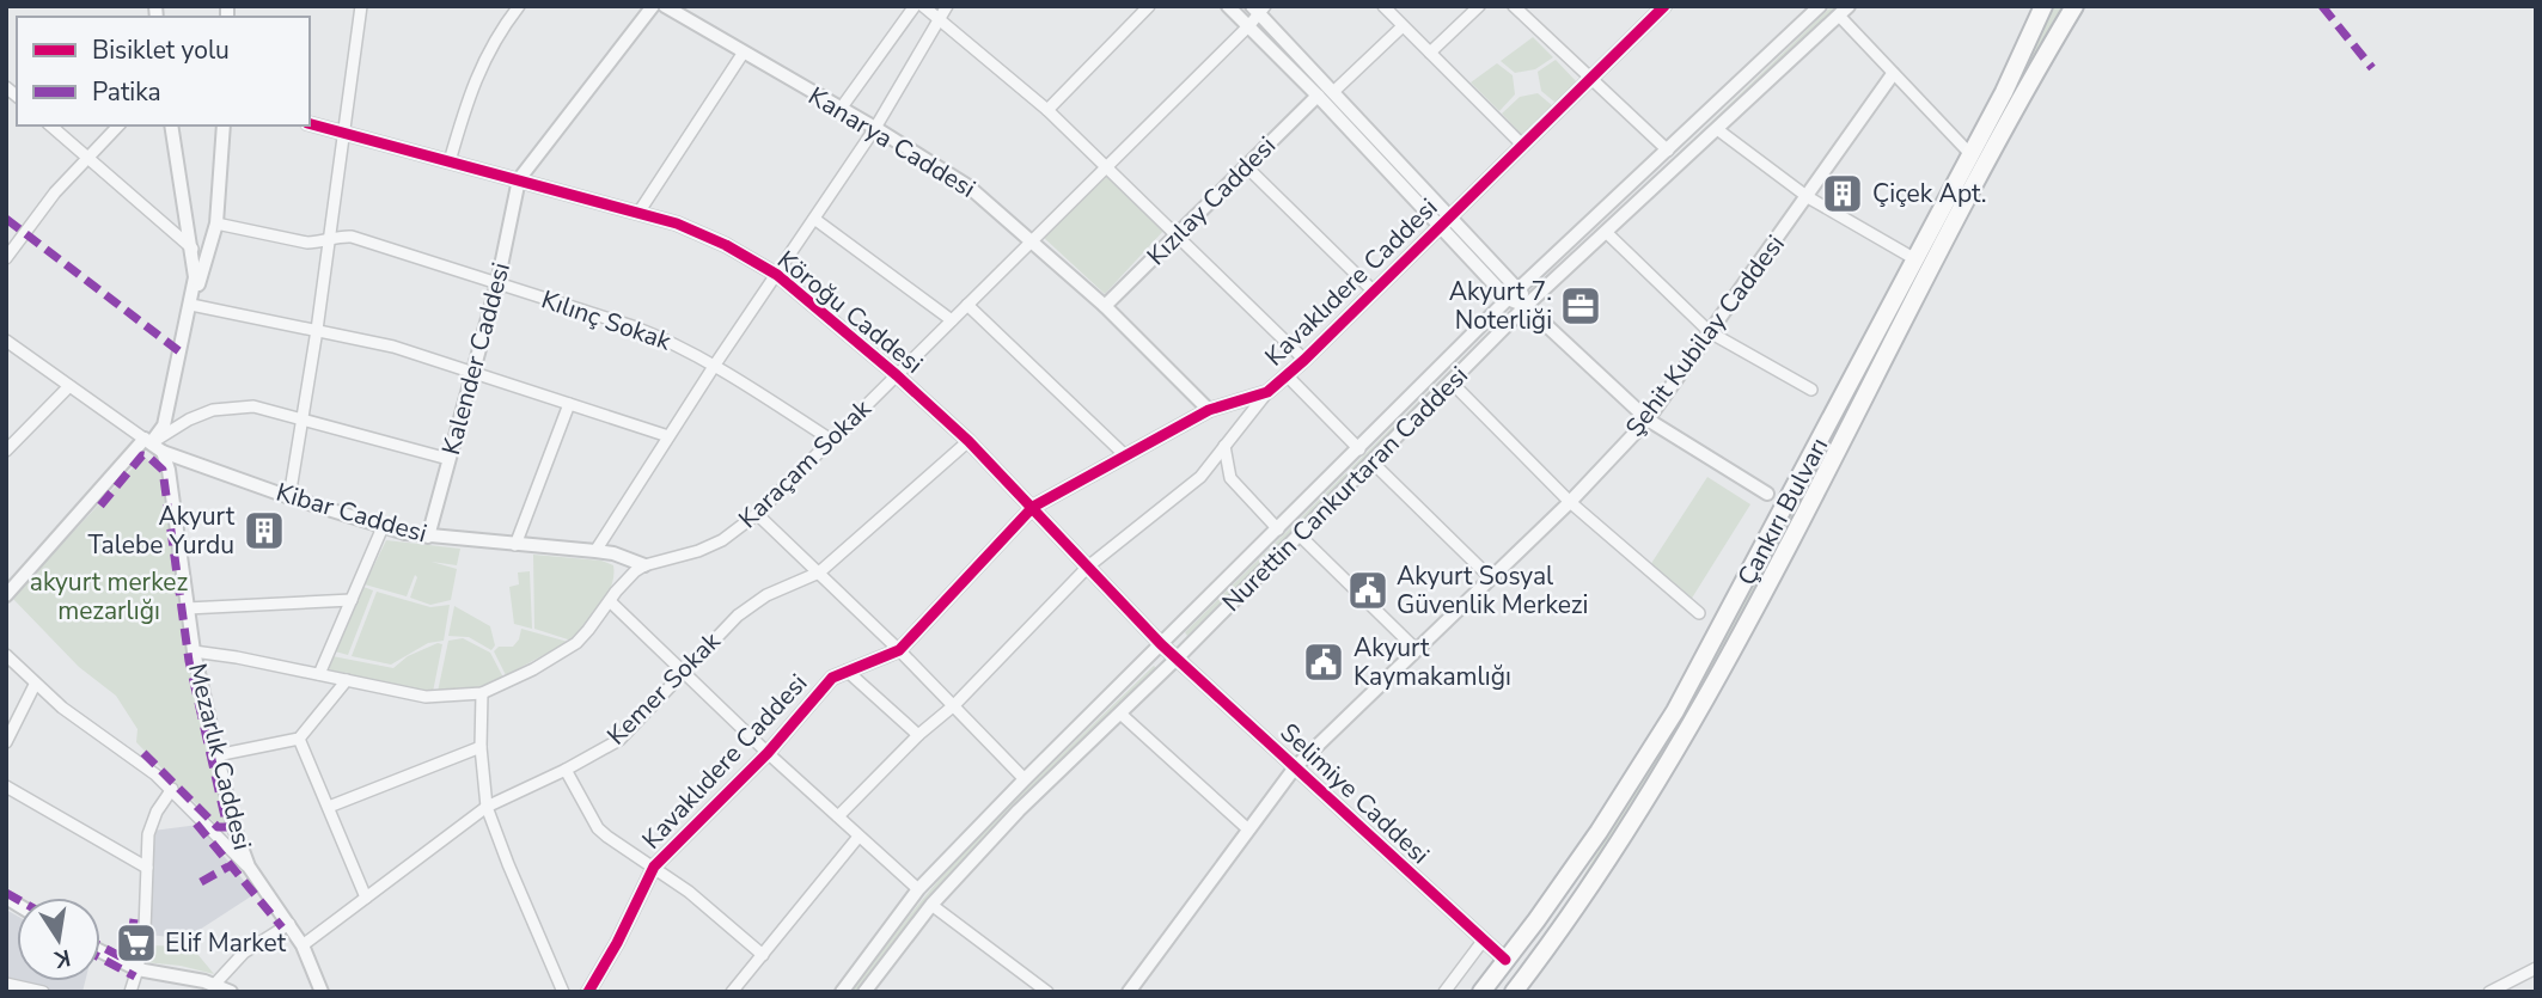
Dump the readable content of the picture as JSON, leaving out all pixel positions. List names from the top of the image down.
{
  "streets": {
    "highway": ["Çankırı Bulvarı"],
    "street": [
      "Kanarya Caddesi",
      "Kızılay Caddesi",
      "Kavaklıdere Caddesi",
      "Köroğu Caddesi",
      "Kılınç Sokak",
      "Şehit Kubilay Caddesi",
      "Kalender Caddesi",
      "Karaçam Sokak",
      "Nurettin Cankurtaran Caddesi",
      "Kibar Caddesi",
      "Kemer Sokak",
      "Mezarlık Caddesi",
      "Selimiye Caddesi"
    ]
  },
  "crossings": [
    ["Kanarya Caddesi", "Kızılay Caddesi"],
    ["Kanarya Caddesi", "Kavaklıdere Caddesi"],
    ["Kanarya Caddesi", "Karaçam Sokak"],
    ["Kavaklıdere Caddesi", "Köroğu Caddesi"],
    ["Köroğu Caddesi", "Kalender Caddesi"],
    ["Köroğu Caddesi", "Karaçam Sokak"],
    ["Köroğu Caddesi", "Nurettin Cankurtaran Caddesi"],
    ["Köroğu Caddesi", "Kemer Sokak"],
    ["Köroğu Caddesi", "Selimiye Caddesi"],
    ["Kılınç Sokak", "Kalender Caddesi"],
    ["Kılınç Sokak", "Karaçam Sokak"],
    ["Şehit Kubilay Caddesi", "Selimiye Caddesi"],
    ["Kalender Caddesi", "Kibar Caddesi"],
    ["Karaçam Sokak", "Kibar Caddesi"],
    ["Nurettin Cankurtaran Caddesi", "Selimiye Caddesi"],
    ["Çankırı Bulvarı", "Selimiye Caddesi"],
    ["Kibar Caddesi", "Mezarlık Caddesi"],
    ["Kemer Sokak", "Mezarlık Caddesi"]
  ],
  "parks": ["akyurt merkez mezarlığı"],
  "places": {
    "building": ["Çiçek Apt.", "Akyurt Talebe Yurdu"],
    "office": ["Akyurt 7. Noterliği"],
    "public building": ["Akyurt Sosyal Güvenlik Merkezi", "Akyurt Kaymakamlığı"],
    "supermarket": ["Elif Market"]
  },
  "legend": ["Bisiklet yolu", "Patika"],
  "north": "bottom"
}
